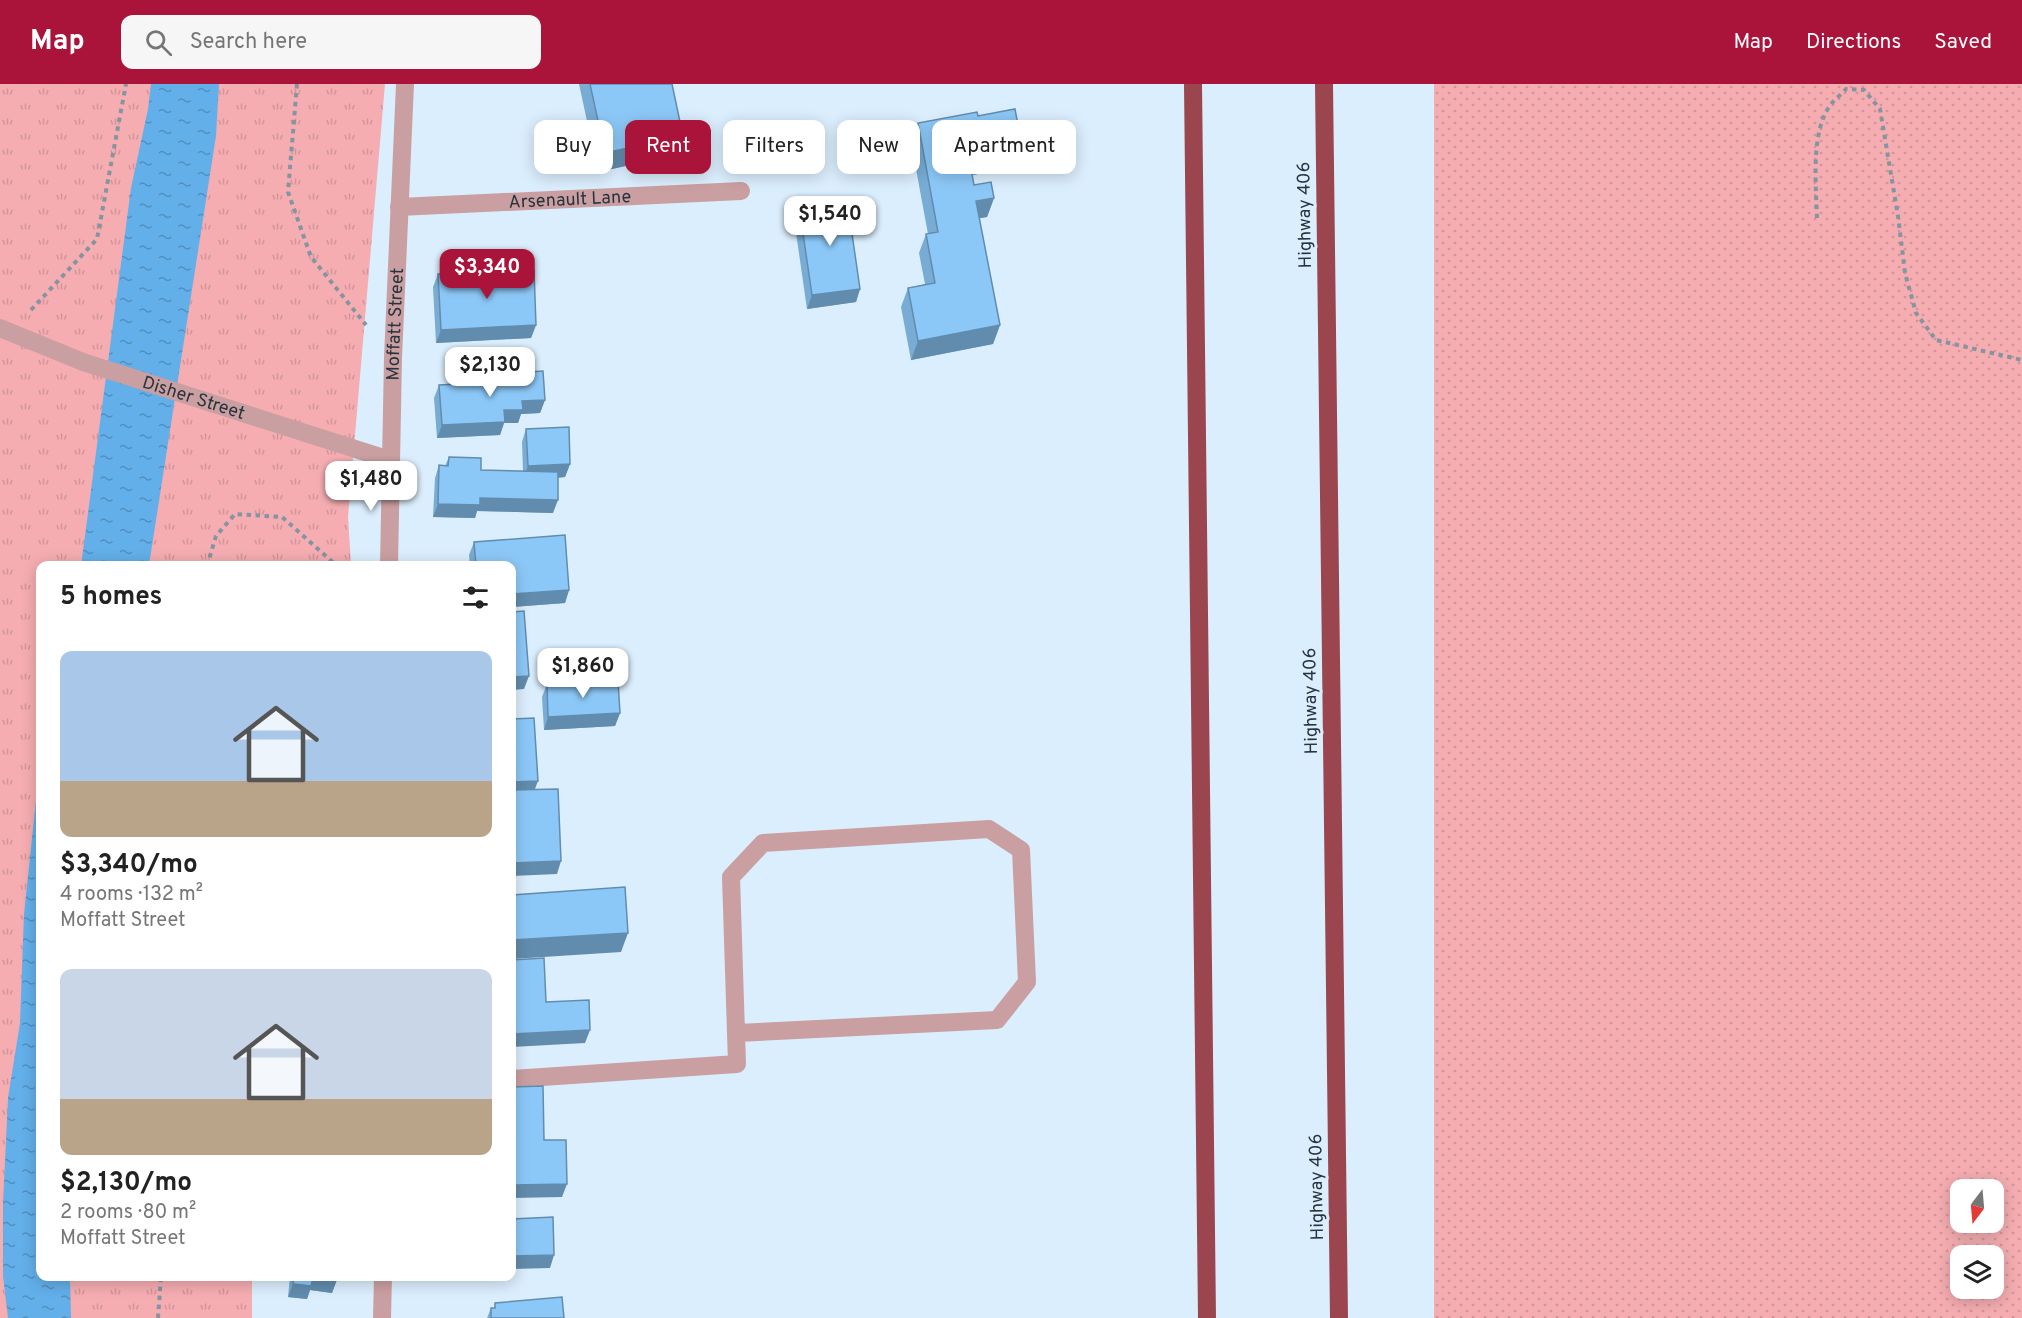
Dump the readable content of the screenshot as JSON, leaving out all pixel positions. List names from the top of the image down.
{
  "streets": {
    "highway": ["Highway 406"],
    "street": ["Arsenault Lane", "Moffatt Street", "Disher Street"]
  },
  "crossings": [
    ["Arsenault Lane", "Moffatt Street"],
    ["Moffatt Street", "Disher Street"]
  ],
  "north": "bottom",
  "page": {
    "header": "Map",
    "search": "Search here",
    "nav": ["Map", "Directions", "Saved"],
    "chip": [
      "Buy",
      "Rent",
      "Filters",
      "New",
      "Apartment"
    ],
    "price": [
      "$1,540",
      "$3,340",
      "$2,130",
      "$1,480",
      "$1,860"
    ],
    "heading": "5 homes",
    "list": [
      {
        "name": "$3,340/mo",
        "note": "4 rooms · 132 m² · Moffatt Street"
      },
      {
        "name": "$2,130/mo",
        "note": "2 rooms · 80 m² · Moffatt Street"
      }
    ]
  }
}
